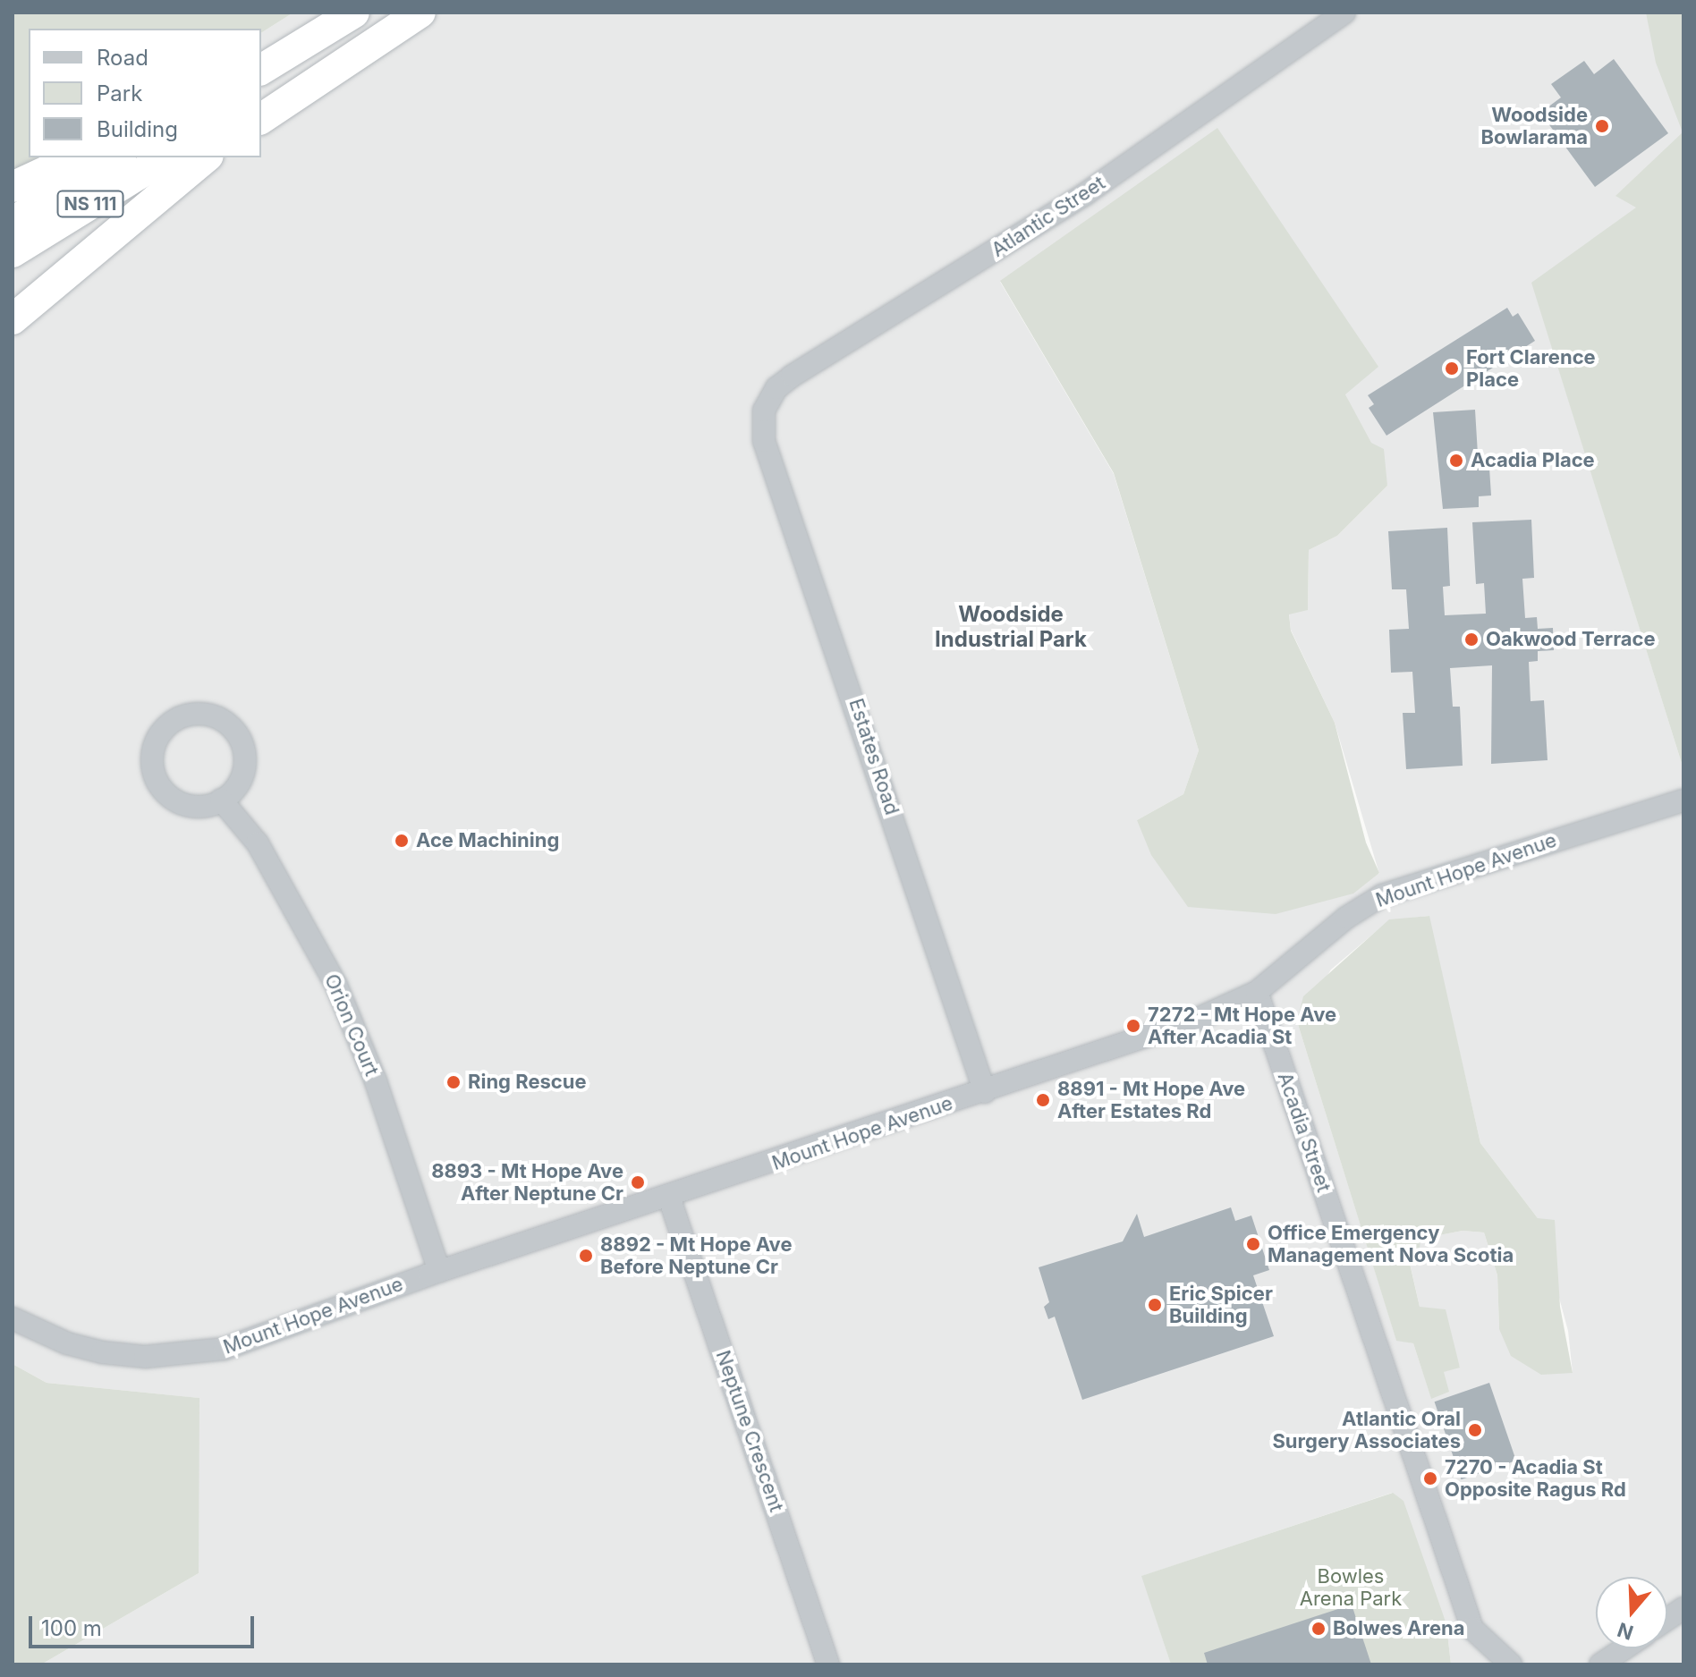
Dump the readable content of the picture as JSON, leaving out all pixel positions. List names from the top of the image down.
{
  "streets": {
    "highway": ["NS 111"],
    "street": [
      "Atlantic Street",
      "Estates Road",
      "Mount Hope Avenue",
      "Orion Court",
      "Acadia Street",
      "Neptune Crescent"
    ]
  },
  "crossings": [
    ["Atlantic Street", "Estates Road"],
    ["Estates Road", "Mount Hope Avenue"],
    ["Mount Hope Avenue", "Orion Court"],
    ["Mount Hope Avenue", "Acadia Street"],
    ["Mount Hope Avenue", "Neptune Crescent"]
  ],
  "districts": ["Woodside Industrial Park"],
  "parks": ["Bowles Arena Park"],
  "places": [
    "Woodside Bowlarama",
    "Fort Clarence Place",
    "Acadia Place",
    "Oakwood Terrace",
    "Ace Machining",
    "7272 - Mt Hope Ave After Acadia St",
    "Ring Rescue",
    "8891 - Mt Hope Ave After Estates Rd",
    "8893 - Mt Hope Ave After Neptune Cr",
    "Office Emergency Management Nova Scotia",
    "8892 - Mt Hope Ave Before Neptune Cr",
    "Eric Spicer Building",
    "Atlantic Oral Surgery Associates",
    "7270 - Acadia St Opposite Ragus Rd",
    "Bolwes Arena"
  ],
  "legend": ["Road", "Park", "Building"],
  "scale_bar": "100 m",
  "north": "bottom"
}
